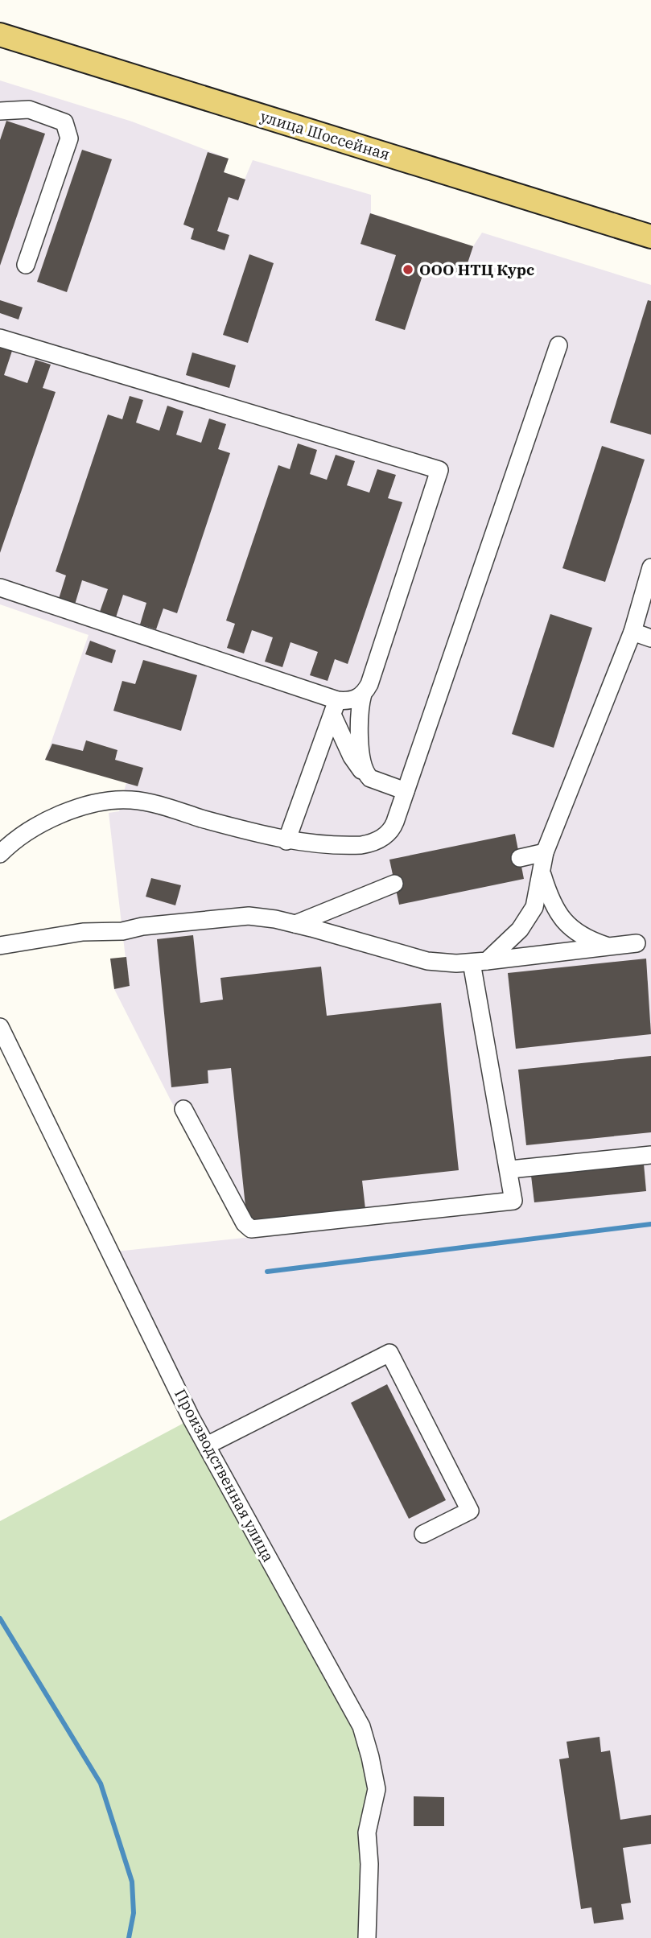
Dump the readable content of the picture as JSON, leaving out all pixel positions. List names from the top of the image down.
{
  "streets": {
    "main road": ["улица Шоссейная"],
    "street": ["Производственная улица"]
  },
  "places": ["ООО НТЦ Курс"]
}
